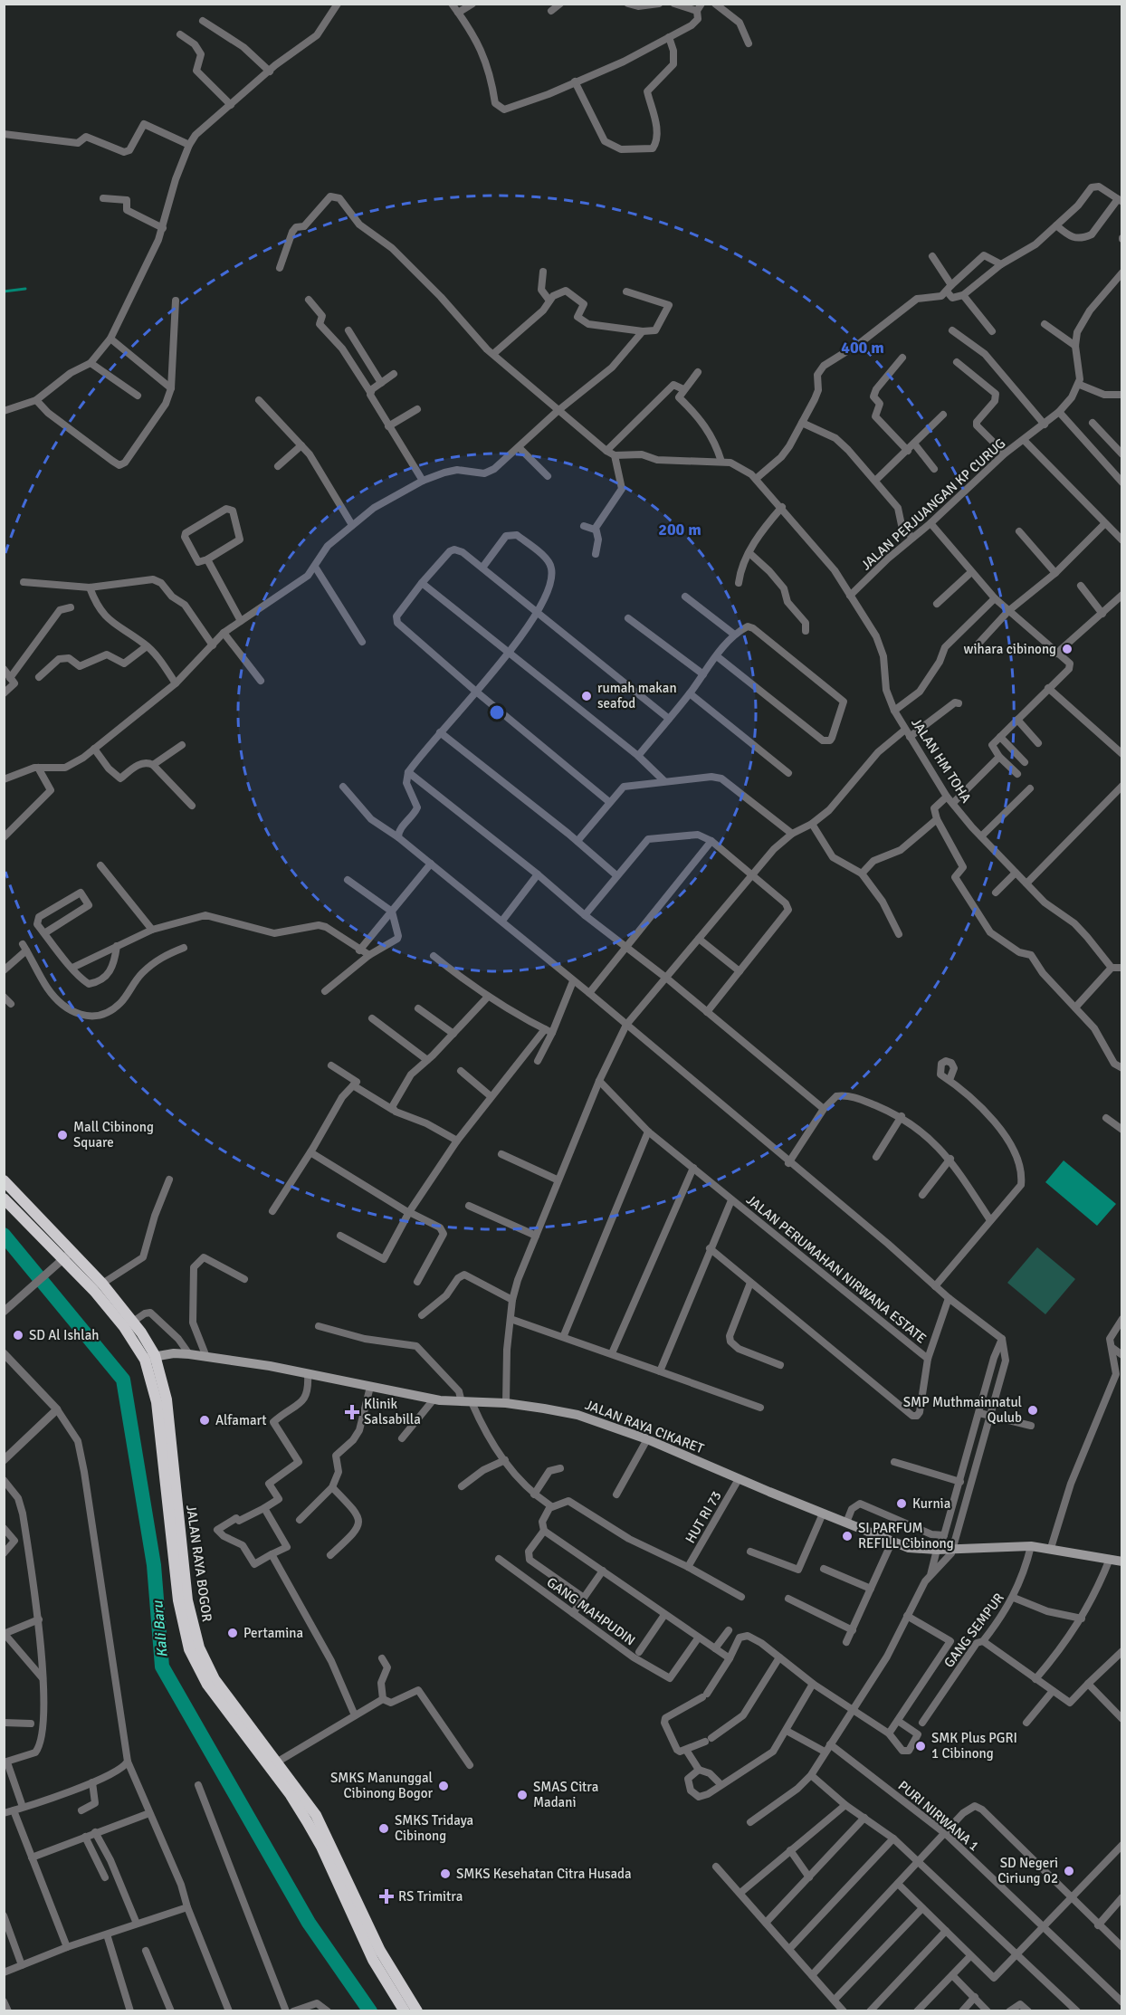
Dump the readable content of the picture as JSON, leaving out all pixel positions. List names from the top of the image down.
{
  "streets": {
    "highway": ["JALAN RAYA BOGOR"],
    "main road": ["JALAN RAYA CIKARET"],
    "street": [
      "JALAN PERJUANGAN KP CURUG",
      "JALAN HM TOHA",
      "JALAN PERUMAHAN NIRWANA ESTATE",
      "HUT RI 73",
      "GANG MAHPUDIN",
      "GANG SEMPUR",
      "PURI NIRWANA 1"
    ]
  },
  "crossings": [
    ["JALAN PERJUANGAN KP CURUG", "JALAN HM TOHA"],
    ["JALAN RAYA CIKARET", "HUT RI 73"],
    ["JALAN RAYA CIKARET", "JALAN RAYA BOGOR"],
    ["JALAN RAYA CIKARET", "GANG SEMPUR"]
  ],
  "water": ["Kali Baru"],
  "places": {
    "other": [
      "wihara cibinong",
      "rumah makan seafod",
      "Mall Cibinong Square",
      "SD Al Ishlah",
      "SMP Muthmainnatul Qulub",
      "Alfamart",
      "Kurnia",
      "SI PARFUM REFILL Cibinong",
      "Pertamina",
      "SMK Plus PGRI 1 Cibinong",
      "SMKS Manunggal Cibinong Bogor",
      "SMAS Citra Madani",
      "SMKS Tridaya Cibinong",
      "SD Negeri Ciriung 02",
      "SMKS Kesehatan Citra Husada"
    ],
    "health": ["Klinik Salsabilla", "RS Trimitra"]
  },
  "rings": ["400 m", "200 m"]
}
